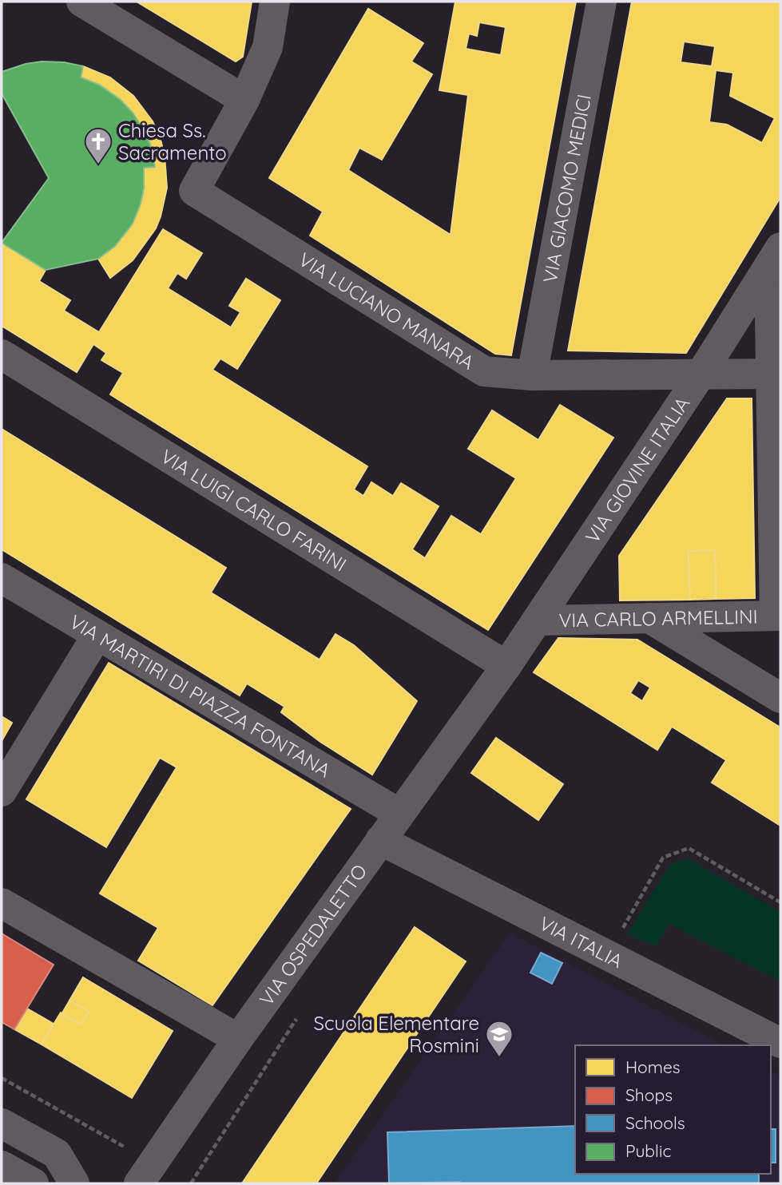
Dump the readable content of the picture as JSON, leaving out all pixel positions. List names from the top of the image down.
{
  "streets": {
    "street": [
      "VIA GIACOMO MEDICI",
      "VIA LUCIANO MANARA",
      "VIA GIOVINE ITALIA",
      "VIA LUIGI CARLO FARINI",
      "VIA CARLO ARMELLINI",
      "VIA MARTIRI DI PIAZZA FONTANA",
      "VIA OSPEDALETTO",
      "VIA ITALIA"
    ]
  },
  "crossings": [
    ["VIA GIACOMO MEDICI", "VIA LUCIANO MANARA"],
    ["VIA LUCIANO MANARA", "VIA GIOVINE ITALIA"],
    ["VIA GIOVINE ITALIA", "VIA LUIGI CARLO FARINI"],
    ["VIA GIOVINE ITALIA", "VIA CARLO ARMELLINI"],
    ["VIA GIOVINE ITALIA", "VIA OSPEDALETTO"],
    ["VIA LUIGI CARLO FARINI", "VIA OSPEDALETTO"],
    ["VIA MARTIRI DI PIAZZA FONTANA", "VIA OSPEDALETTO"],
    ["VIA OSPEDALETTO", "VIA ITALIA"]
  ],
  "places": {
    "church": ["Chiesa Ss. Sacramento"],
    "school or university": ["Scuola Elementare Rosmini"]
  },
  "legend": [
    "Homes",
    "Shops",
    "Schools",
    "Public"
  ]
}
